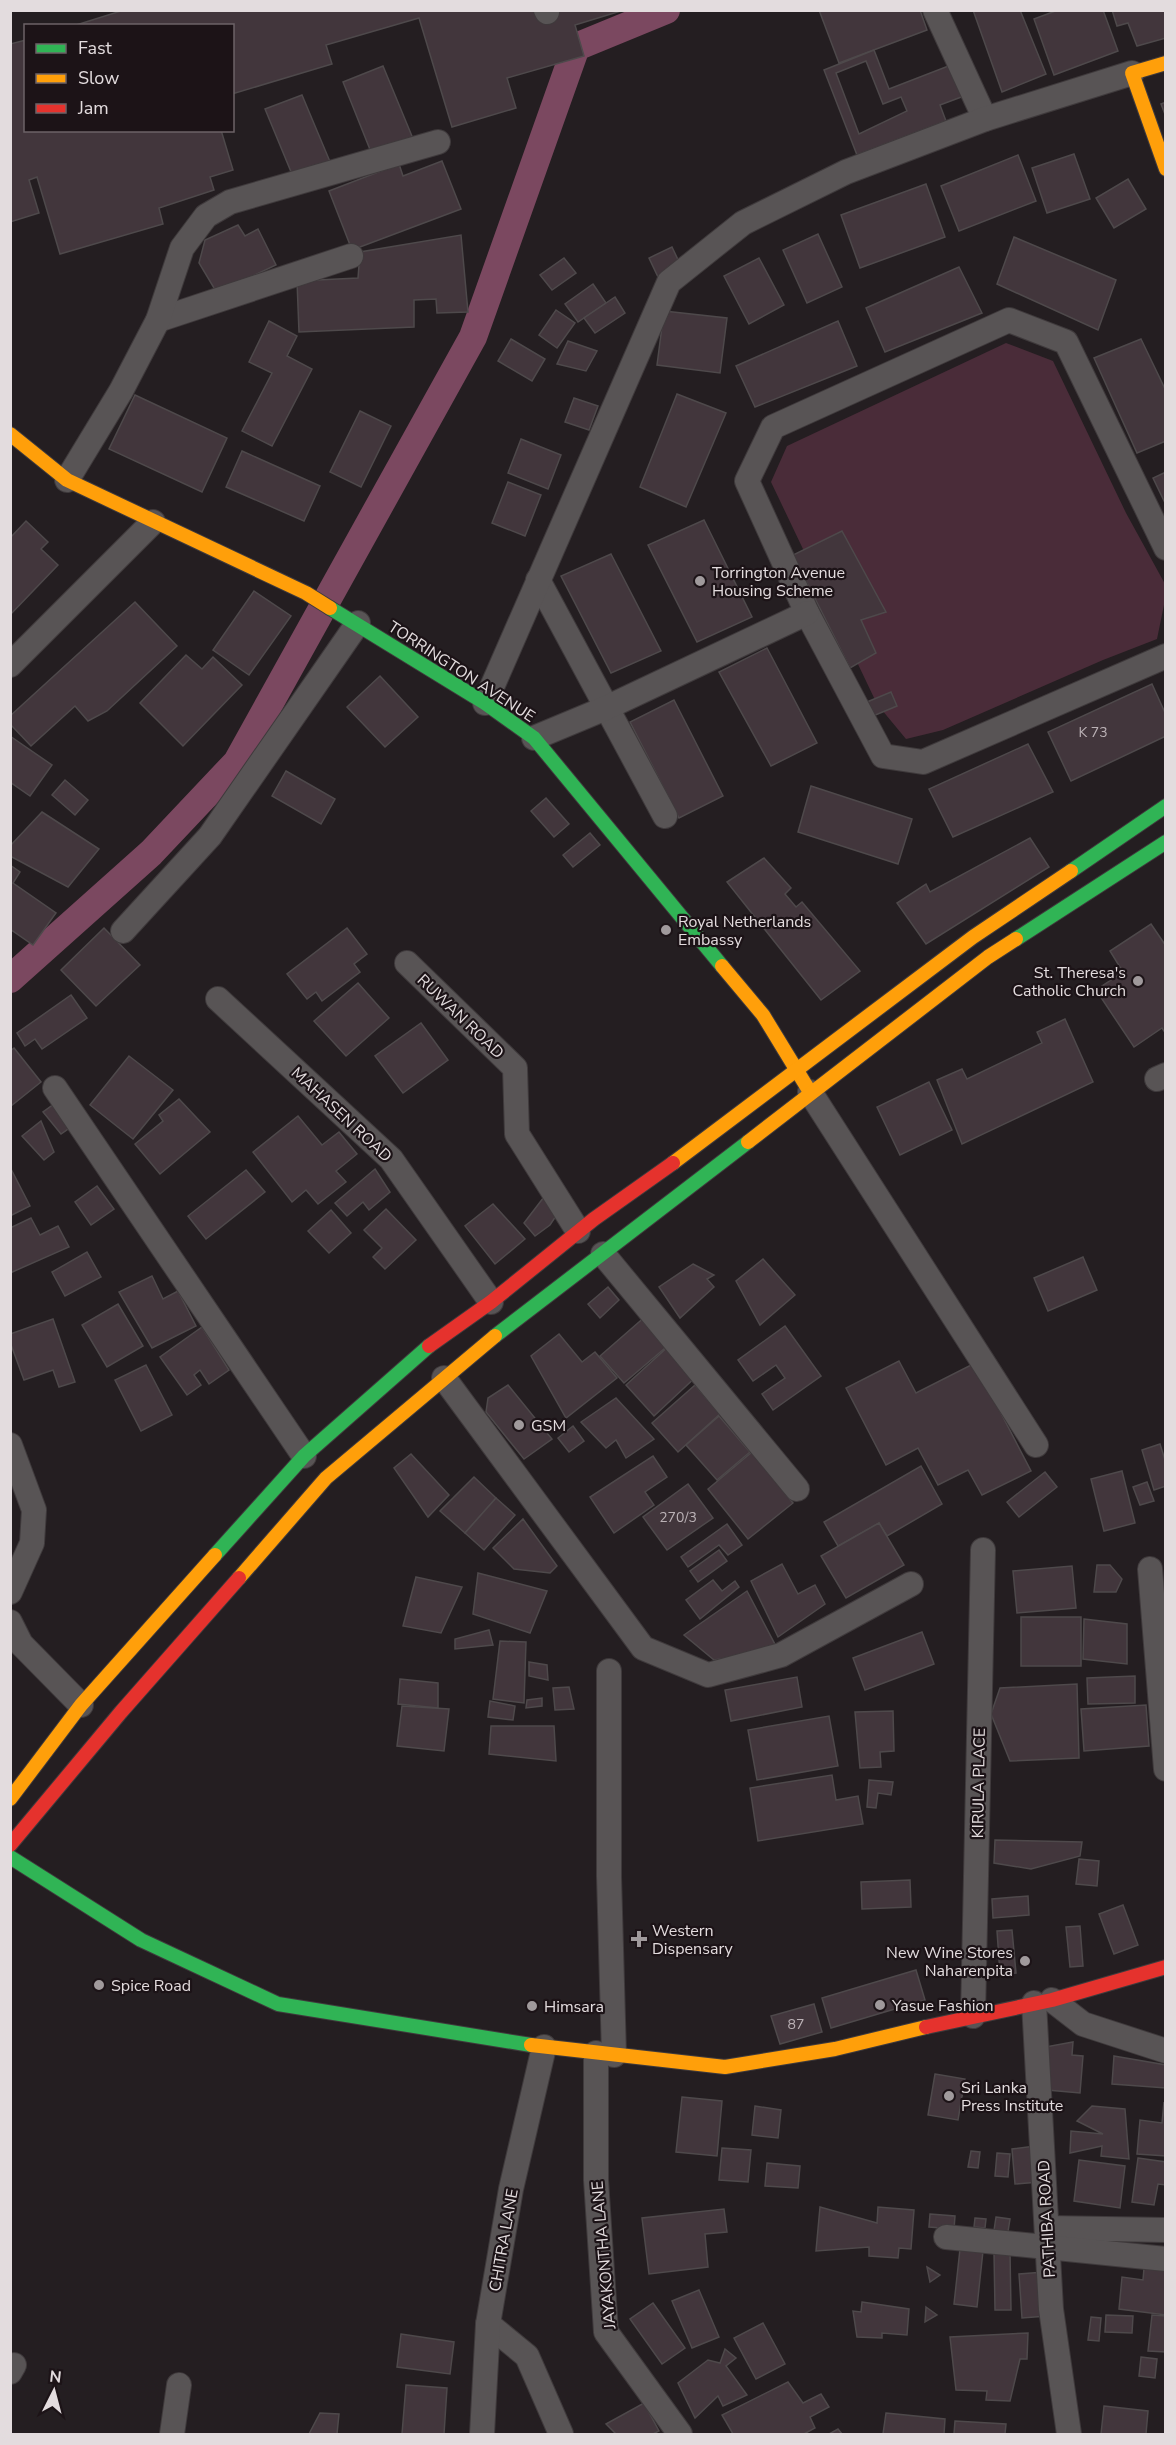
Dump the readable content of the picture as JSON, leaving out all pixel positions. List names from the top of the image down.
{
  "streets": {
    "main road": ["TORRINGTON AVENUE"],
    "street": [
      "RUWAN ROAD",
      "MAHASEN ROAD",
      "KIRULA PLACE",
      "PATHIBA ROAD",
      "CHITRA LANE",
      "JAYAKONTHA LANE"
    ]
  },
  "places": {
    "other": [
      "Torrington Avenue Housing Scheme",
      "Royal Netherlands Embassy",
      "St. Theresa's Catholic Church",
      "GSM",
      "New Wine Stores Naharenpita",
      "Spice Road",
      "Yasue Fashion",
      "Himsara",
      "Sri Lanka Press Institute"
    ],
    "health": ["Western Dispensary"]
  },
  "house_numbers": ["K 73", "270/3", "87"],
  "legend": ["Fast", "Slow", "Jam"],
  "north": "top"
}
